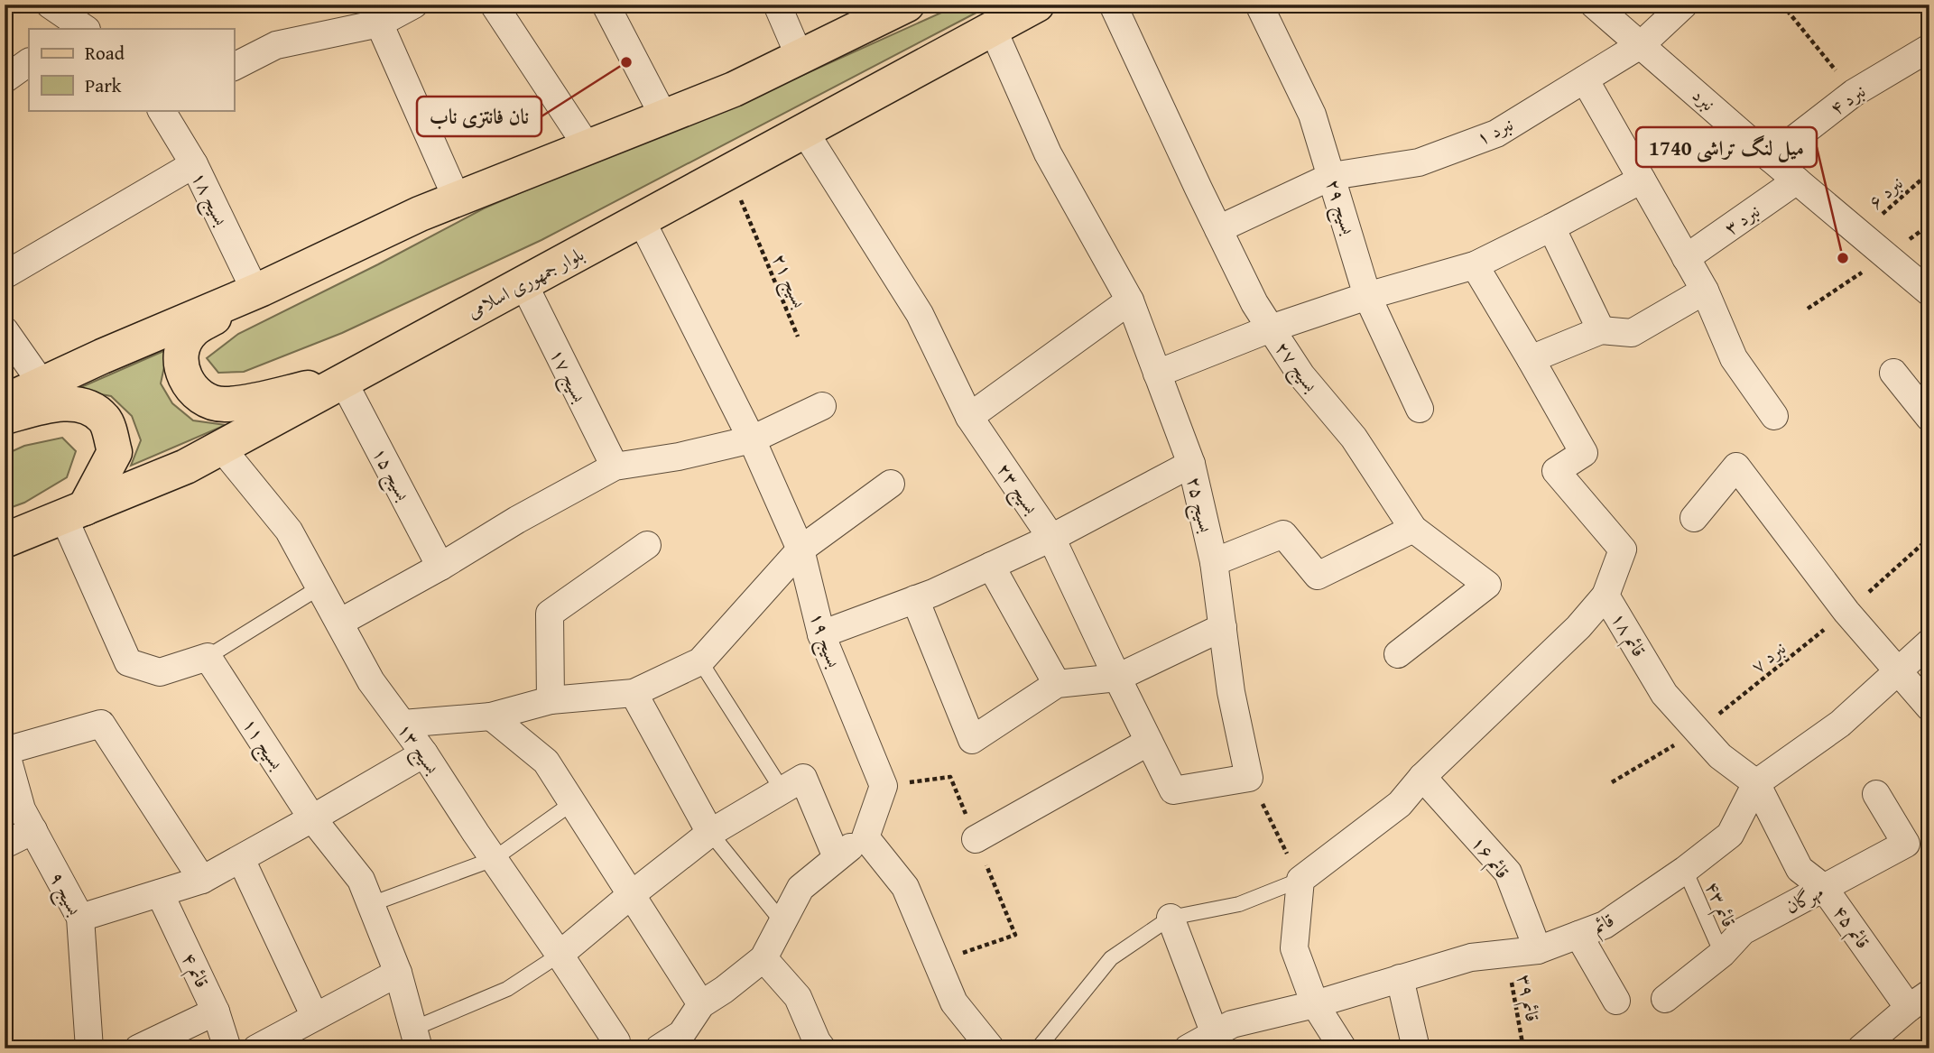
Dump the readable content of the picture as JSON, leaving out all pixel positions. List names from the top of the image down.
{
  "streets": {
    "main road": ["بلوار جمهوری اسلامی"],
    "street": [
      "نبرد",
      "نبرد ۴",
      "نبرد ۱",
      "بسیج ۱۸",
      "بسیج ۲۹",
      "نبرد ۳",
      "بسیج ۲۷",
      "بسیج ۱۷",
      "بسیج ۱۵",
      "بسیج ۲۳",
      "بسیج ۲۵",
      "قائم ۱۸",
      "بسیج ۱۹",
      "بسیج ۱۱",
      "بسیج ۱۳",
      "قائم ۱۶",
      "بسیج ۹",
      "مهرگان",
      "قائم",
      "قائم ۴۵",
      "قائم ۴"
    ],
    "lane": ["قائم ۴۳"],
    "path": [
      "نبرد ۶",
      "بسیج ۲۱",
      "نبرد ۷",
      "قائم ۳۹"
    ]
  },
  "crossings": [
    ["نبرد", "نبرد ۴"],
    ["نبرد", "نبرد ۱"],
    ["نبرد", "نبرد ۶"],
    ["نبرد", "نبرد ۳"],
    ["نبرد ۱", "بسیج ۲۹"],
    ["نبرد ۱", "بسیج ۲۷"],
    ["بلوار جمهوری اسلامی", "بسیج ۱۷"],
    ["بلوار جمهوری اسلامی", "بسیج ۱۵"],
    ["بلوار جمهوری اسلامی", "بسیج ۲۳"],
    ["بلوار جمهوری اسلامی", "بسیج ۲۵"],
    ["بلوار جمهوری اسلامی", "بسیج ۱۹"],
    ["بلوار جمهوری اسلامی", "بسیج ۱۳"],
    ["بسیج ۲۳", "بسیج ۲۵"],
    ["قائم ۱۸", "نبرد ۷"],
    ["قائم ۱۸", "قائم"],
    ["قائم ۱۸", "قائم ۴۵"],
    ["قائم ۱۶", "قائم"],
    ["مهرگان", "قائم ۴۳"],
    ["مهرگان", "قائم ۴۵"],
    ["قائم ۴۳", "قائم"],
    ["قائم", "قائم ۴۵"],
    ["قائم", "قائم ۳۹"]
  ],
  "places": ["نان فانتزی ناب", "میل لنگ تراشی 1740"],
  "legend": ["Road", "Park"]
}
